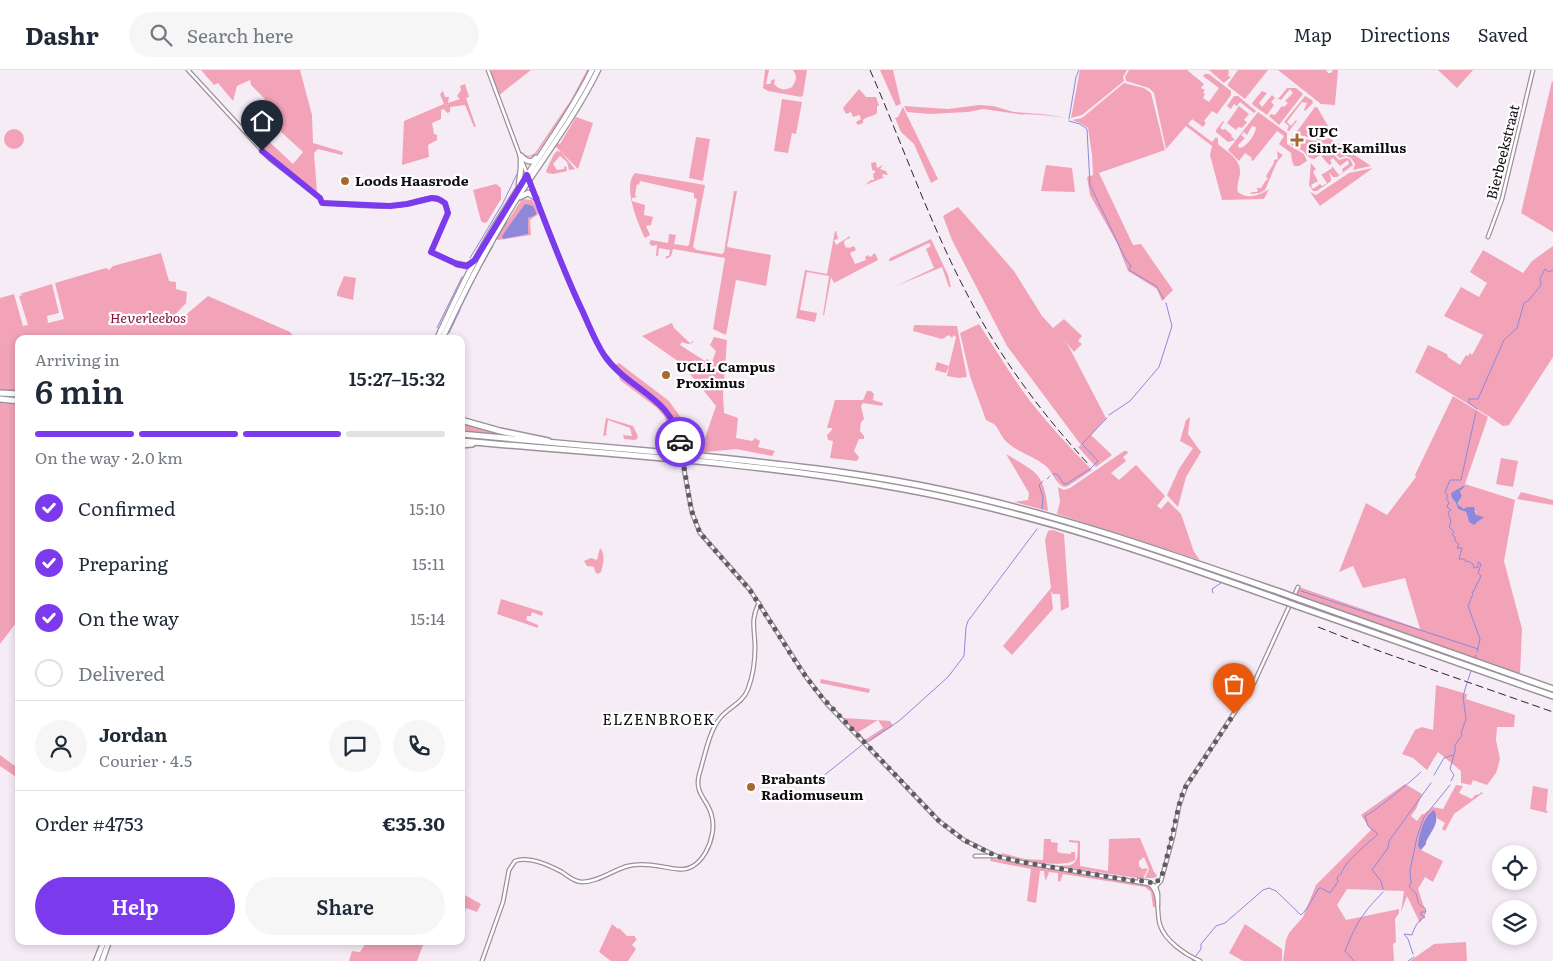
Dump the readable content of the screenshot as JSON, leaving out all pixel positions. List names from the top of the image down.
{
  "streets": {
    "street": ["Bierbeekstraat"]
  },
  "districts": ["ELZENBROEK"],
  "parks": ["Heverleebos"],
  "places": {
    "health": ["UPC Sint-Kamillus"],
    "other": ["Loods Haasrode", "UCLL Campus Proximus", "Brabants Radiomuseum"]
  },
  "page": {
    "header": "Dashr",
    "search": "Search here",
    "nav": ["Map", "Directions", "Saved"],
    "heading": ["6 min", "Arriving in", "15:27–15:32"],
    "panel": [
      "Jordan",
      "Courier · 4.5",
      "Order #4753",
      "€35.30"
    ],
    "bar": "On the way · 2.0 km",
    "list": [
      ["Confirmed", "15:10"],
      ["Preparing", "15:11"],
      ["On the way", "15:14"],
      "Delivered"
    ],
    "buttons": ["Help", "Share"]
  }
}
